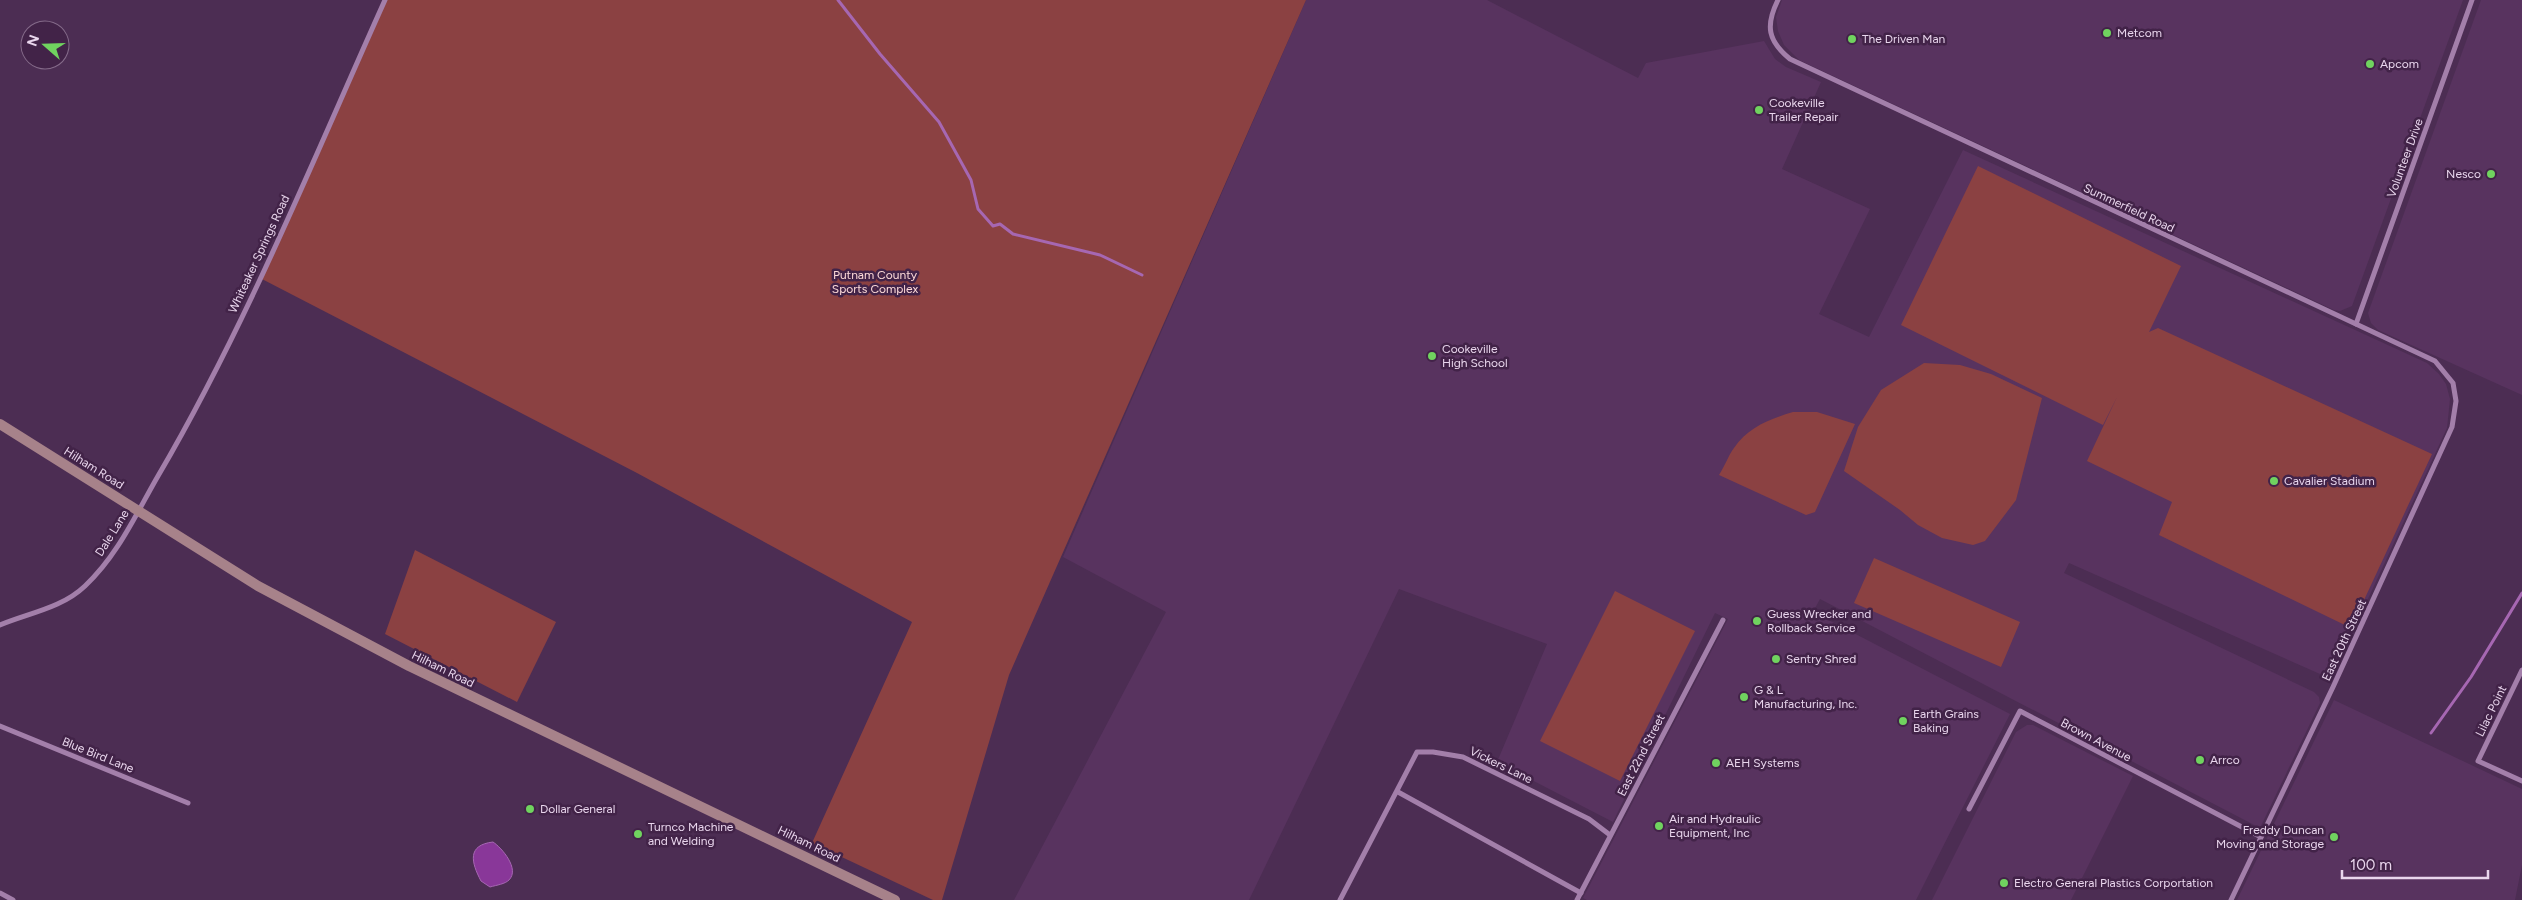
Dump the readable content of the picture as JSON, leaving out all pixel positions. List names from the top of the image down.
{
  "streets": {
    "main road": ["Hilham Road"],
    "street": [
      "Volunteer Drive",
      "Summerfield Road",
      "Whiteaker Springs Road",
      "Dale Lane",
      "East 20th Street",
      "Lilac Point",
      "Brown Avenue",
      "Blue Bird Lane",
      "East 22nd Street",
      "Vickers Lane"
    ]
  },
  "crossings": [
    ["Volunteer Drive", "Summerfield Road"],
    ["Summerfield Road", "East 20th Street"],
    ["Whiteaker Springs Road", "Hilham Road"],
    ["Whiteaker Springs Road", "Dale Lane"],
    ["Hilham Road", "Dale Lane"],
    ["East 20th Street", "Brown Avenue"],
    ["East 22nd Street", "Vickers Lane"]
  ],
  "parks": ["Putnam County Sports Complex"],
  "places": [
    "Metcom",
    "The Driven Man",
    "Apcom",
    "Cookeville Trailer Repair",
    "Nesco",
    "Cookeville High School",
    "Cavalier Stadium",
    "Guess Wrecker and Rollback Service",
    "Sentry Shred",
    "G & L Manufacturing, Inc.",
    "Earth Grains Baking",
    "Arrco",
    "AEH Systems",
    "Dollar General",
    "Air and Hydraulic Equipment, Inc",
    "Turnco Machine and Welding",
    "Freddy Duncan Moving and Storage",
    "Electro General Plastics Corportation"
  ],
  "scale_bar": "100 m",
  "north": "left"
}
